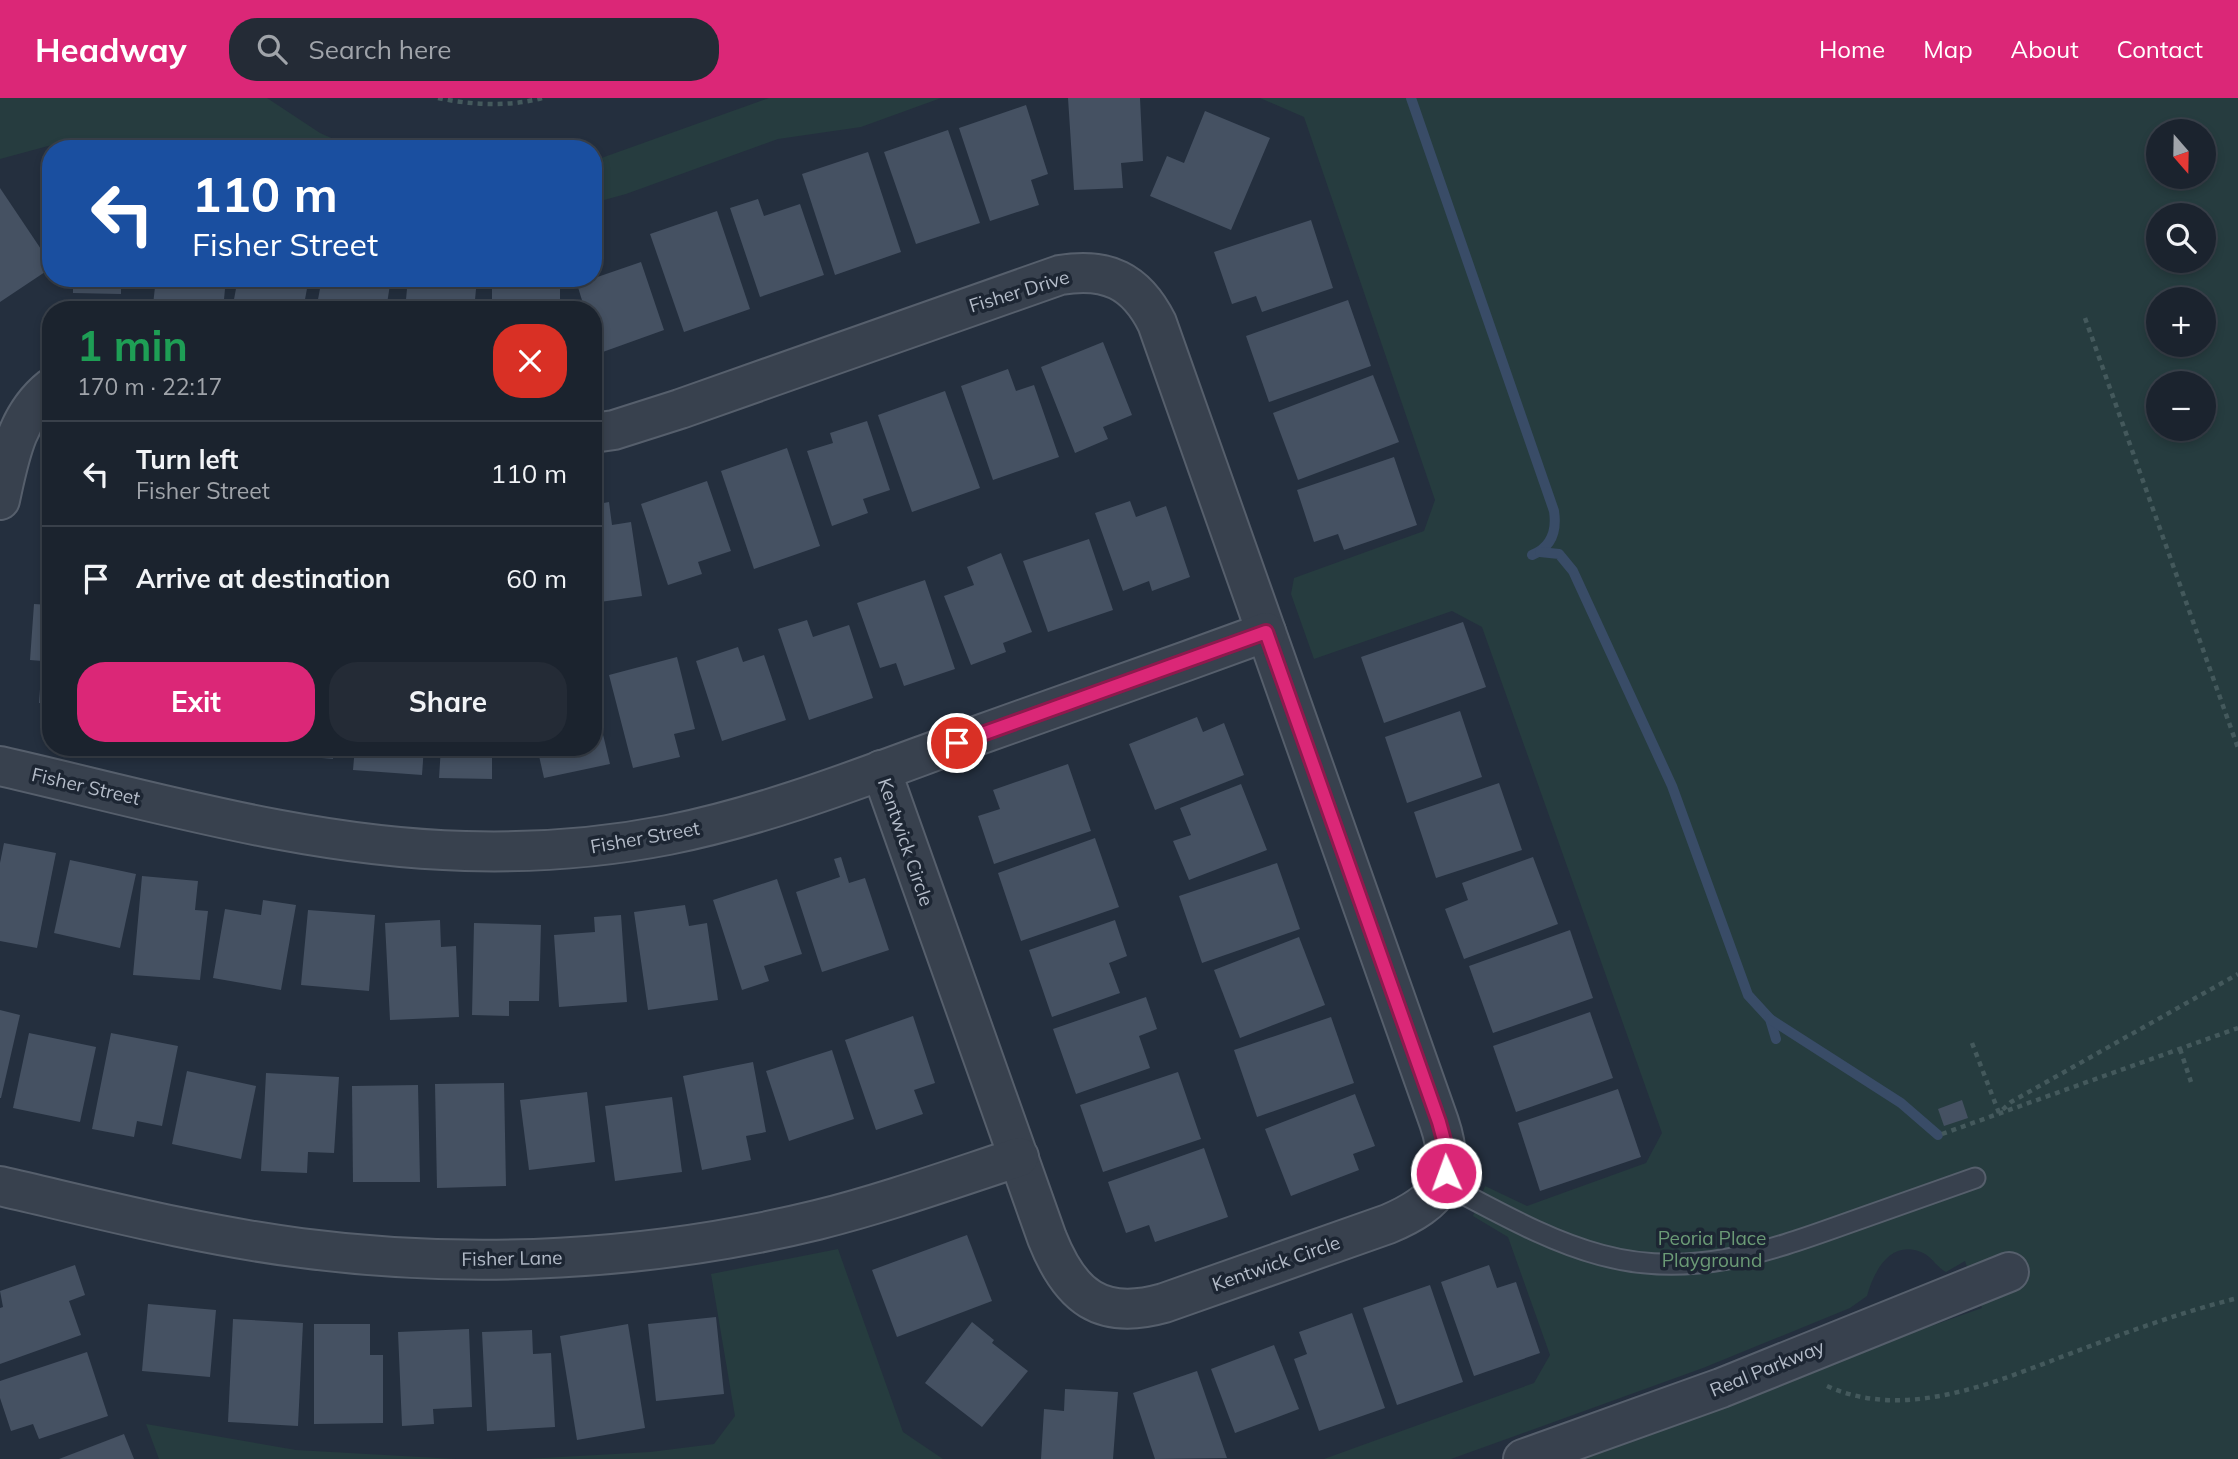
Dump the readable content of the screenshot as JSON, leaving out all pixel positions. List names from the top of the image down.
{
  "streets": {
    "street": [
      "Fisher Drive",
      "Fisher Street",
      "Kentwick Circle",
      "Fisher Lane",
      "Real Parkway"
    ]
  },
  "crossings": [
    ["Fisher Drive", "Fisher Street"],
    ["Fisher Street", "Kentwick Circle"],
    ["Kentwick Circle", "Fisher Lane"]
  ],
  "parks": ["Peoria Place Playground"],
  "north": "bottom",
  "page": {
    "header": "Headway",
    "search": "Search here",
    "nav": [
      "Home",
      "Map",
      "About",
      "Contact"
    ],
    "map_buttons": ["+", "−"],
    "turn": ["110 m", "Fisher Street"],
    "heading": ["1 min", "170 m · 22:17"],
    "list": [
      {
        "name": "Turn left",
        "note": "Fisher Street",
        "value": "110 m"
      },
      {
        "name": "Arrive at destination",
        "value": "60 m"
      }
    ],
    "buttons": ["Exit", "Share"]
  }
}
